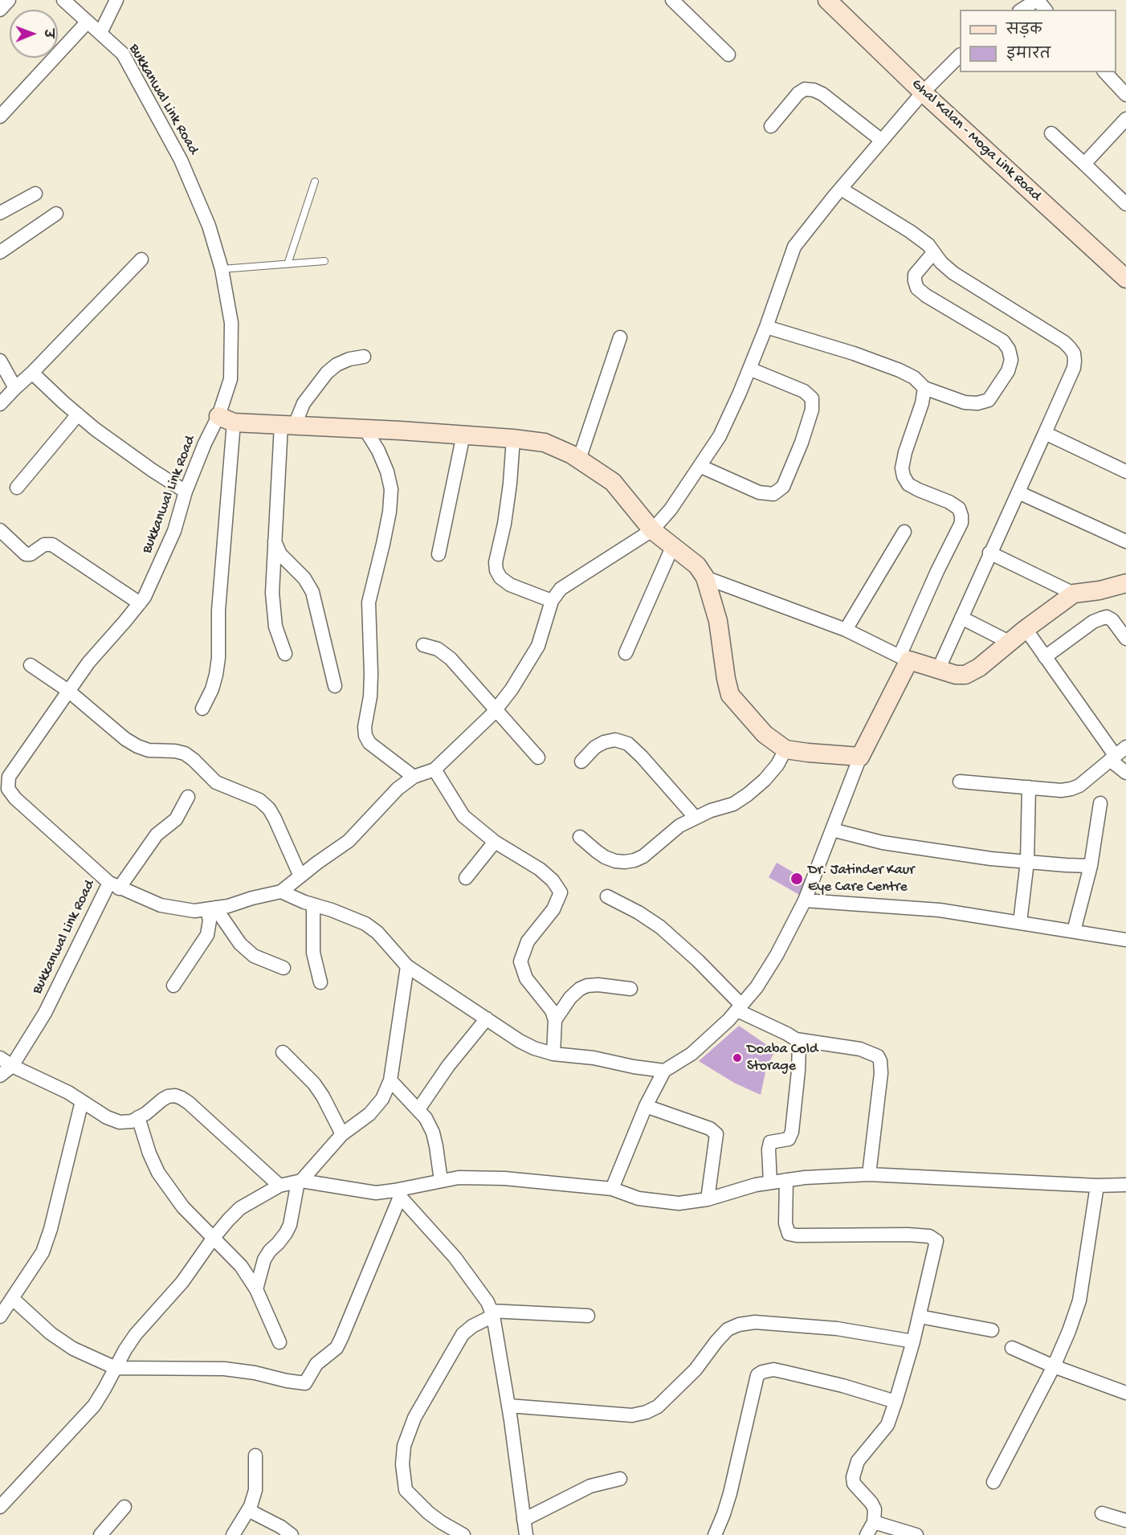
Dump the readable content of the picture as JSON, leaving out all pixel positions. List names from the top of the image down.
{
  "streets": {
    "street": ["Bukkanwal Link Road", "Ghal Kalan - Moga Link Road"]
  },
  "places": ["Dr. Jatinder Kaur Eye Care Centre", "Doaba Cold Storage"],
  "legend": ["सड़क", "इमारत"],
  "north": "right"
}
